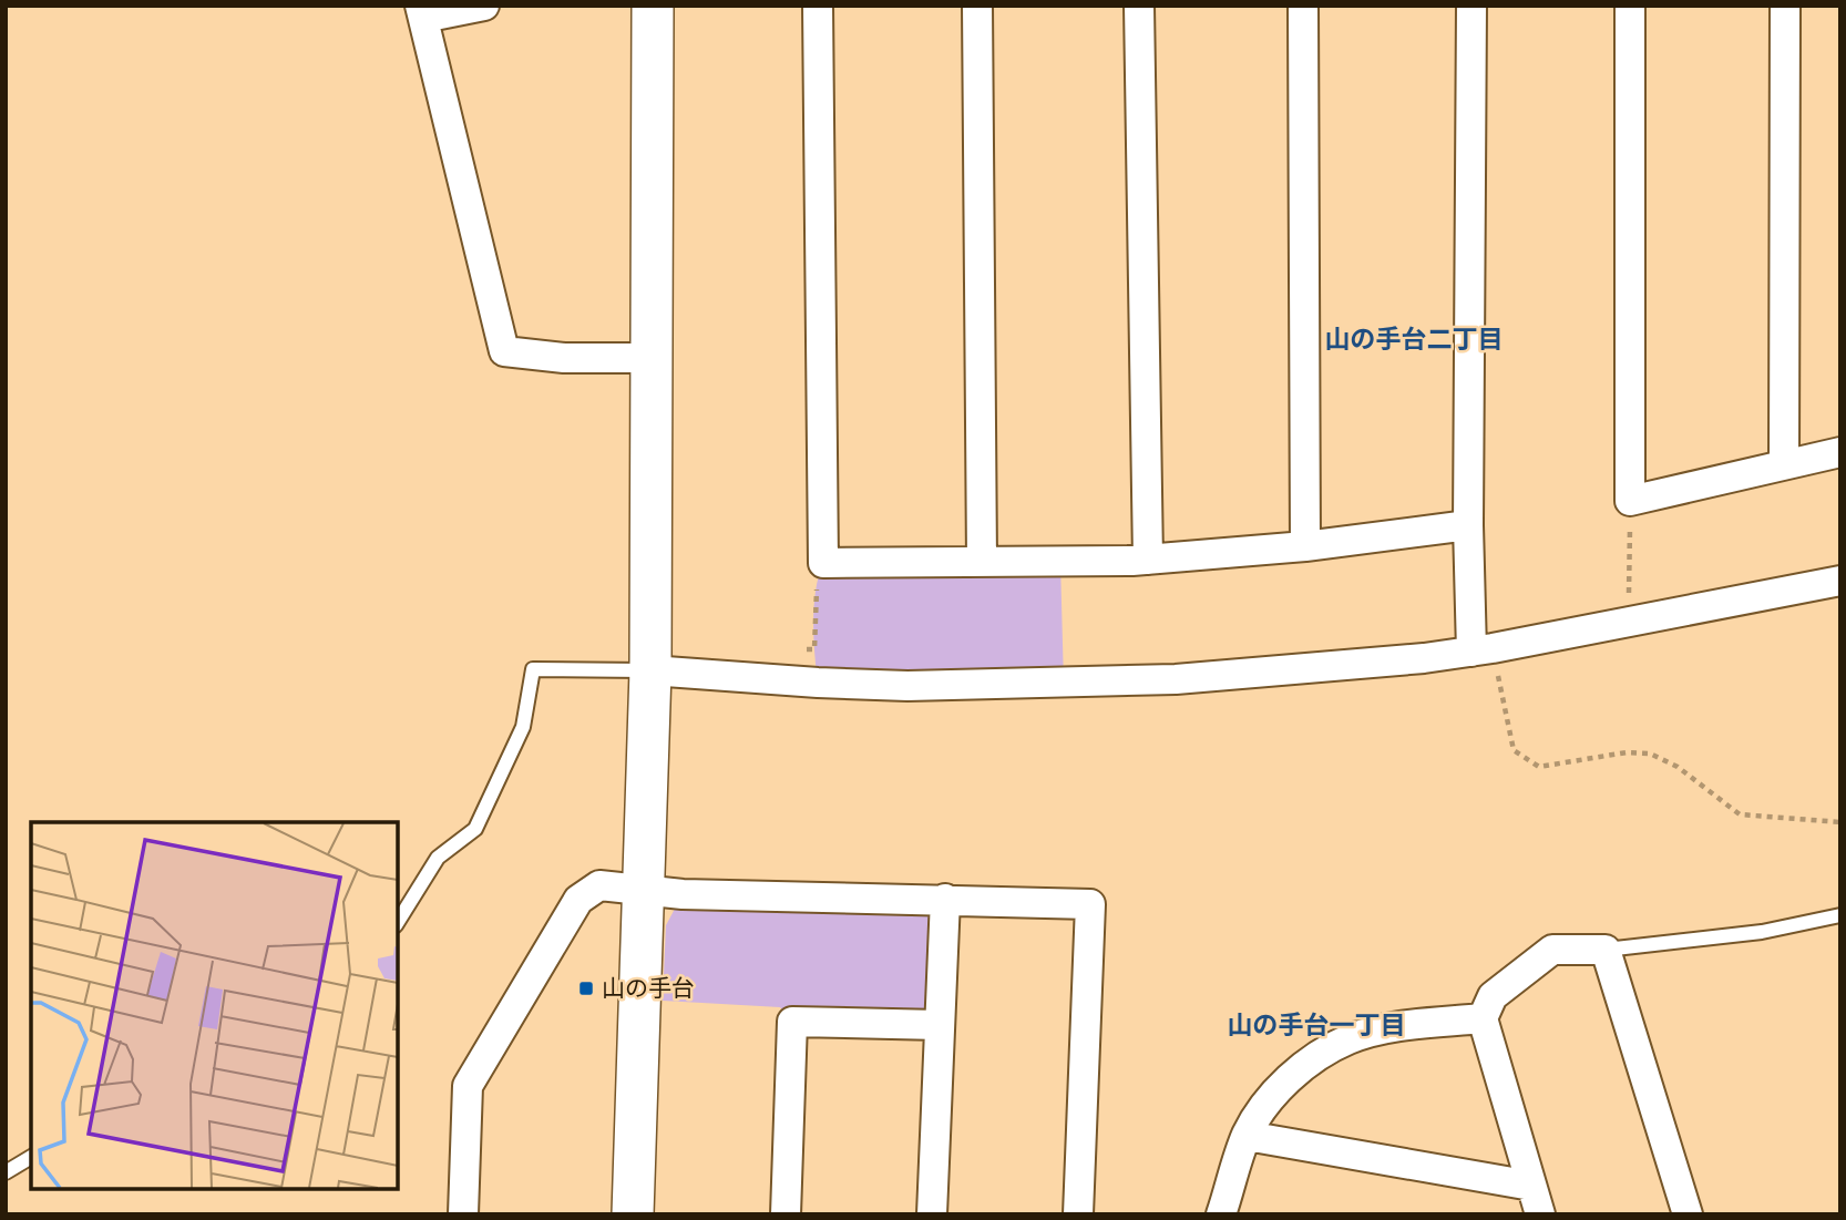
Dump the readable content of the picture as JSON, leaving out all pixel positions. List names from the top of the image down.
{
  "districts": ["山の手台二丁目", "山の手台一丁目"],
  "places": {
    "transit": ["山の手台"]
  }
}
